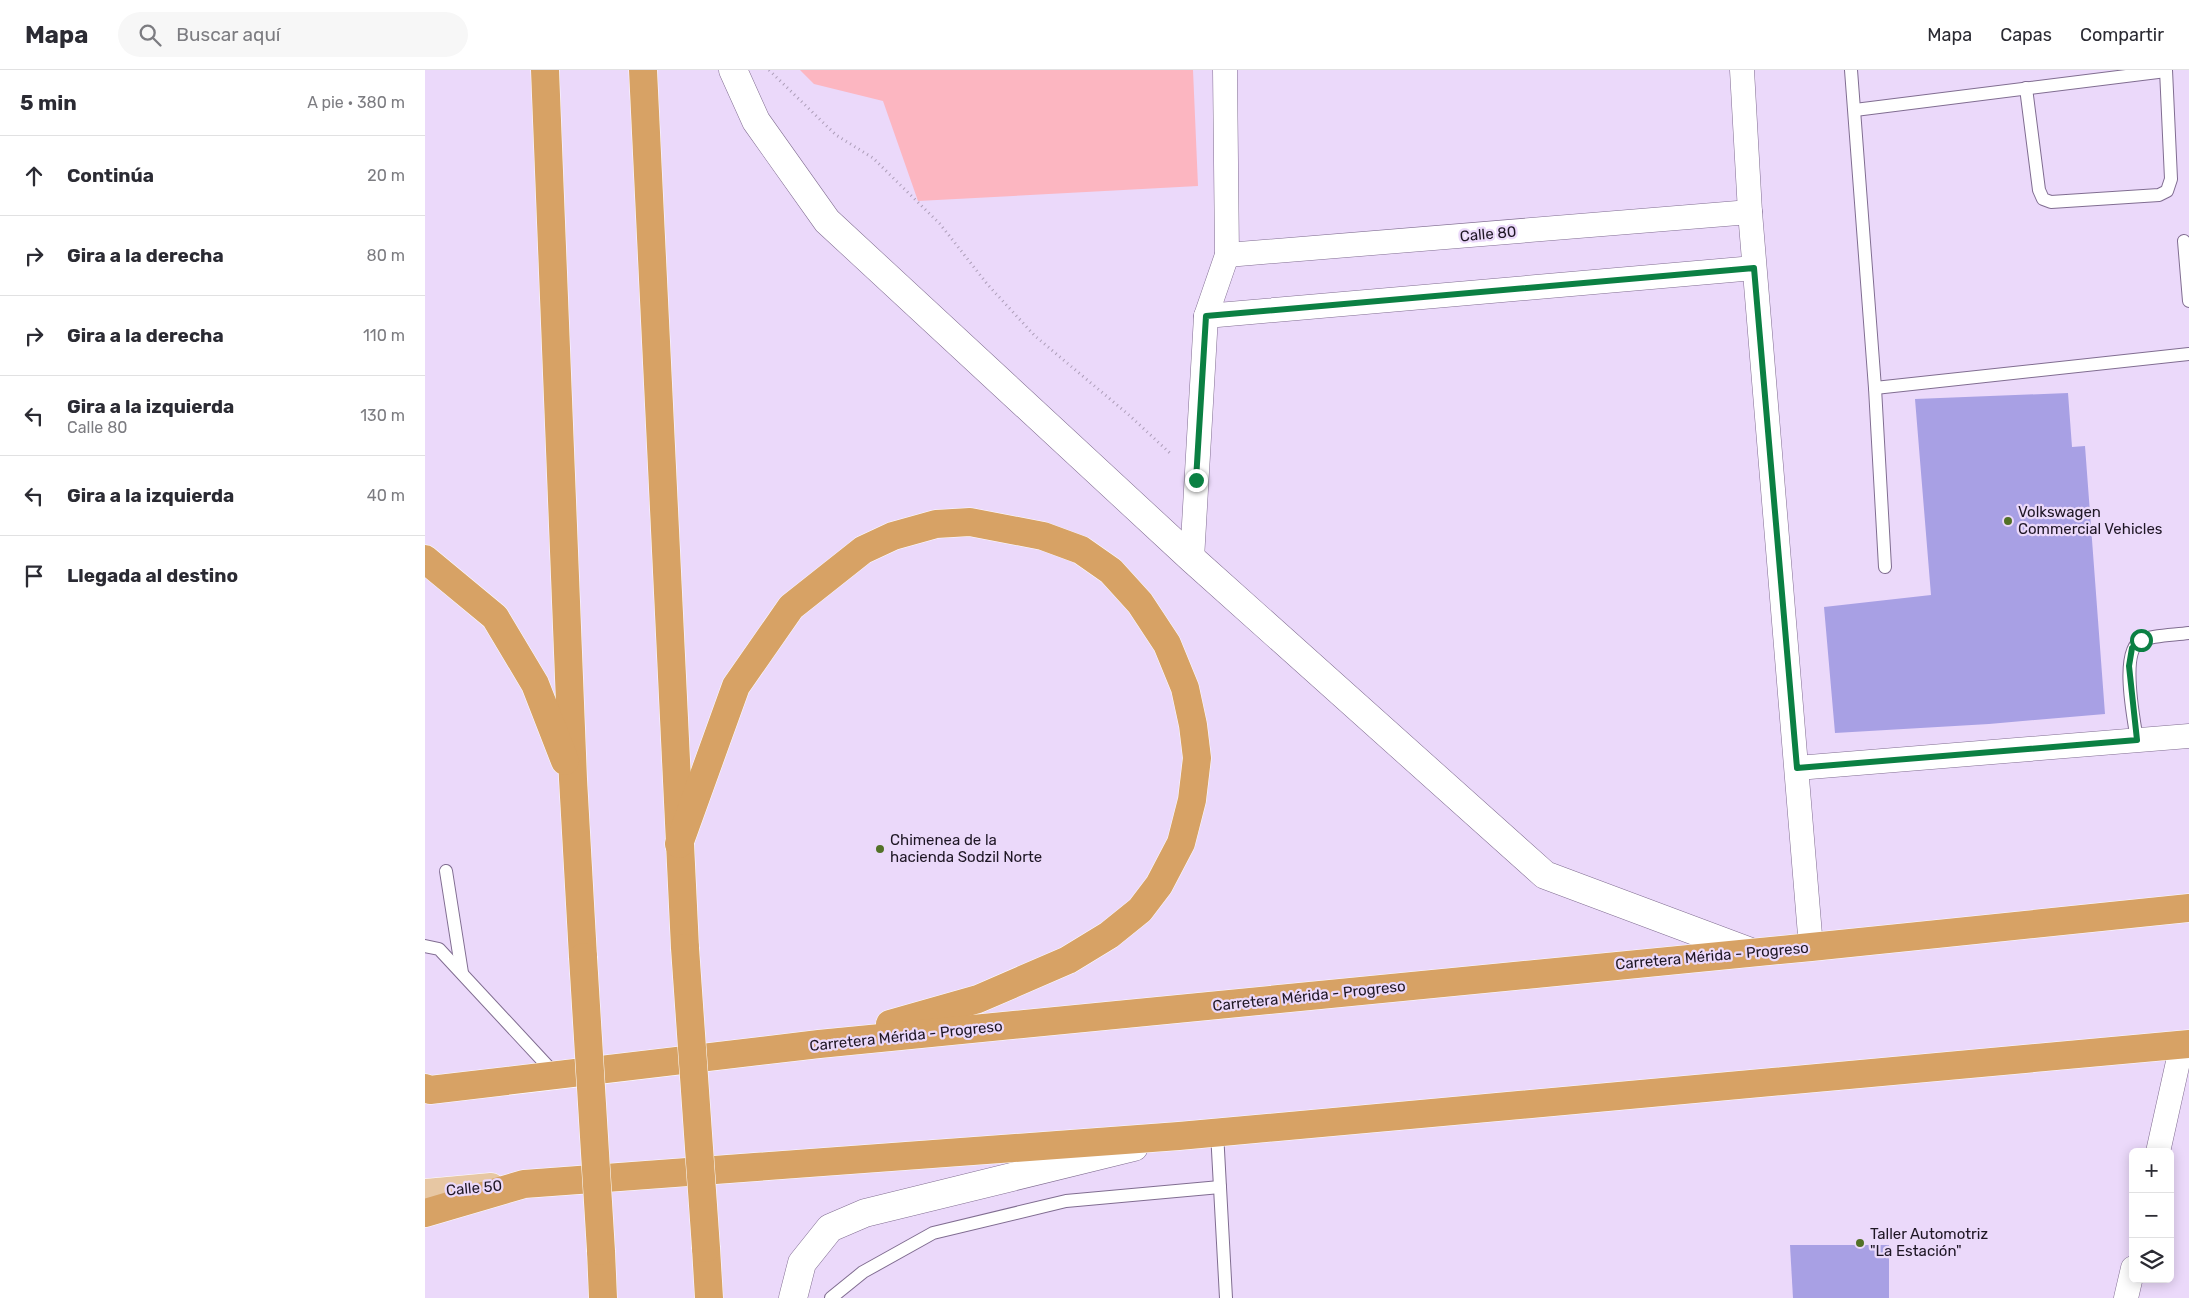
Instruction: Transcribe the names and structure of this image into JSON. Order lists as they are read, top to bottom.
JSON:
{
  "streets": {
    "highway": ["Carretera Mérida - Progreso"],
    "main road": ["Calle 50"],
    "street": ["Calle 80"]
  },
  "places": ["Volkswagen Commercial Vehicles", "Chimenea de la hacienda Sodzil Norte", "Taller Automotriz \"La Estación\""],
  "page": {
    "header": "Mapa",
    "search": "Buscar aquí",
    "nav": ["Mapa", "Capas", "Compartir"],
    "heading": ["5 min", "A pie · 380 m"],
    "list": [
      ["Continúa", "20 m"],
      ["Gira a la derecha", "80 m"],
      ["Gira a la derecha", "110 m"],
      ["Gira a la izquierda", "Calle 80", "130 m"],
      ["Gira a la izquierda", "40 m"],
      "Llegada al destino"
    ],
    "map_buttons": ["+", "−"]
  }
}
